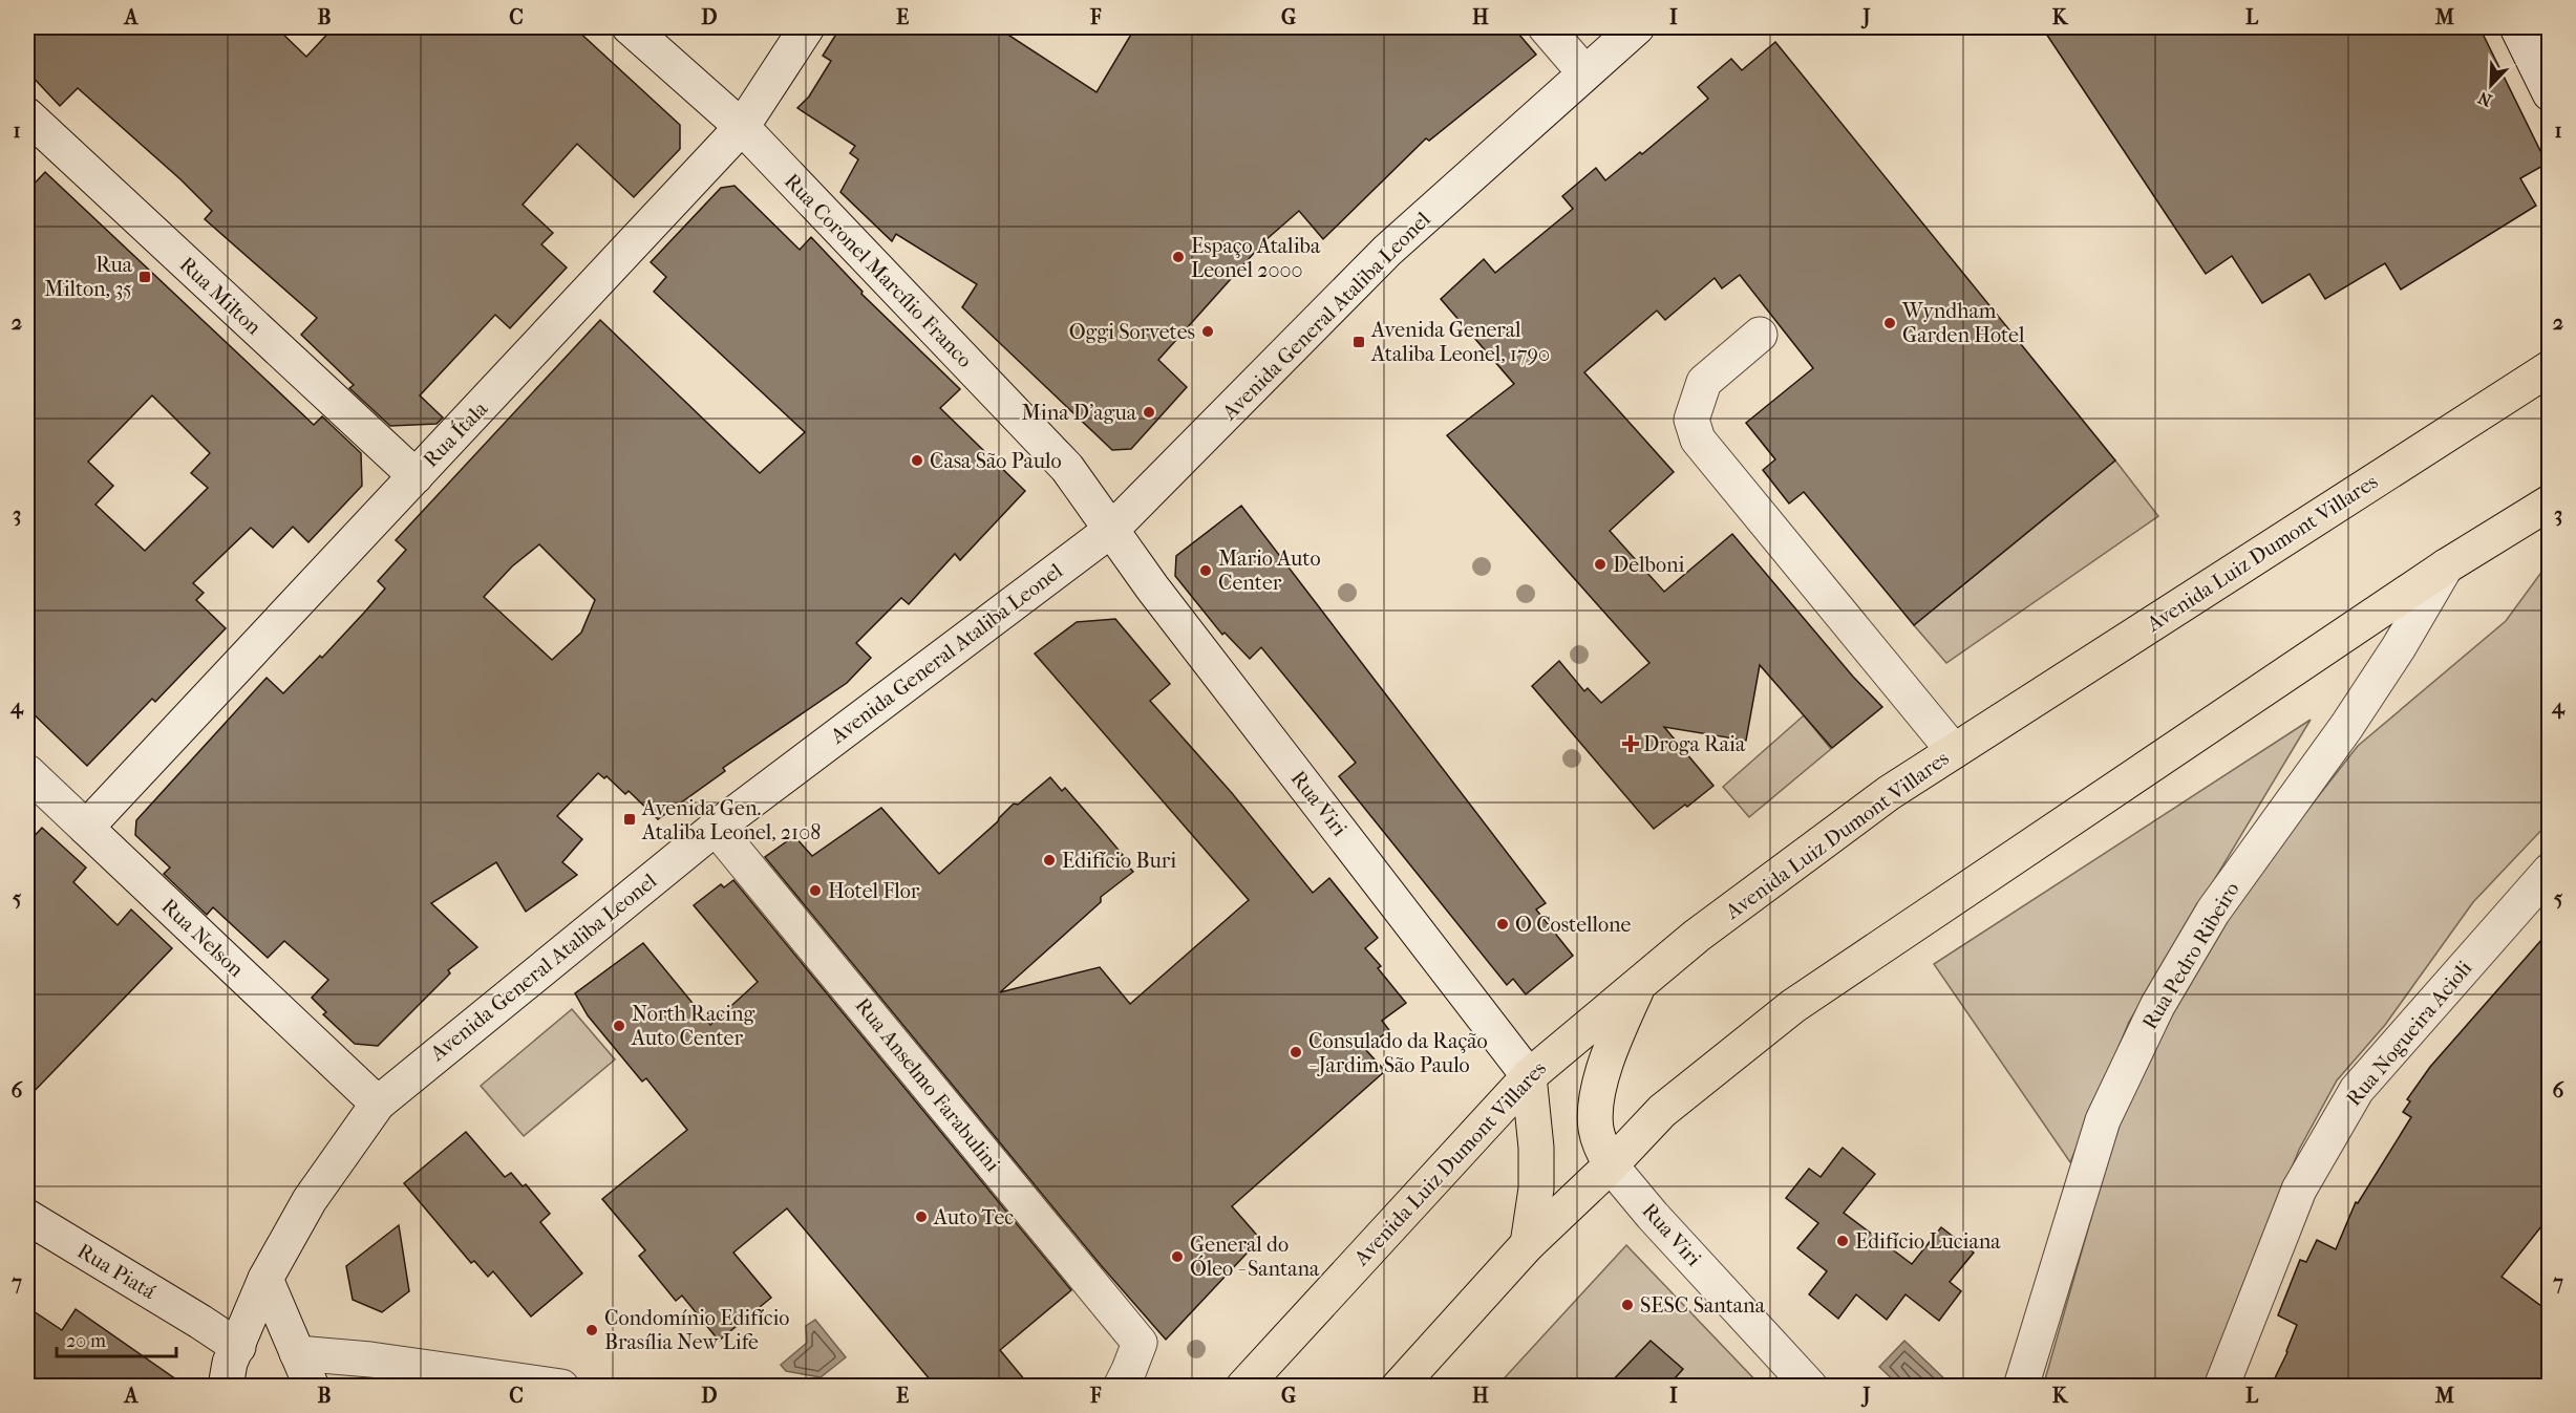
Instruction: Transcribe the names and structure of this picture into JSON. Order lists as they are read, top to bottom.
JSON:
{
  "streets": {
    "main road": [
      "Rua Coronel Marcílio Franco",
      "Rua Milton",
      "Avenida General Ataliba Leonel",
      "Rua Ítala",
      "Avenida Luiz Dumont Villares",
      "Rua Viri",
      "Rua Nelson",
      "Rua Pedro Ribeiro",
      "Rua Nogueira Acioli",
      "Rua Anselmo Farabulini",
      "Rua Piatá"
    ]
  },
  "crossings": [
    ["Rua Coronel Marcílio Franco", "Avenida General Ataliba Leonel"],
    ["Rua Coronel Marcílio Franco", "Rua Ítala"],
    ["Rua Coronel Marcílio Franco", "Rua Viri"],
    ["Rua Milton", "Rua Ítala"],
    ["Avenida General Ataliba Leonel", "Rua Viri"],
    ["Avenida General Ataliba Leonel", "Rua Nelson"],
    ["Avenida General Ataliba Leonel", "Rua Anselmo Farabulini"],
    ["Avenida General Ataliba Leonel", "Rua Piatá"],
    ["Rua Ítala", "Rua Nelson"],
    ["Avenida Luiz Dumont Villares", "Rua Viri"]
  ],
  "places": {
    "other": [
      "Espaço Ataliba Leonel 2000",
      "Wyndham Garden Hotel",
      "Oggi Sorvetes",
      "Mina D'agua",
      "Casa São Paulo",
      "Delboni",
      "Mario Auto Center",
      "Edifício Buri",
      "Hotel Flor",
      "O Costellone",
      "North Racing Auto Center",
      "Consulado da Ração - Jardim São Paulo",
      "Auto Tec",
      "Edifício Luciana",
      "General do Óleo - Santana",
      "SESC Santana",
      "Condomínio Edifício Brasília New Life"
    ],
    "transit": ["Rua Milton, 35", "Avenida General Ataliba Leonel, 1790", "Avenida Gen. Ataliba Leonel, 2108"],
    "health": ["Droga Raia"]
  },
  "scale_bar": "20 m",
  "north": "bottom left",
  "grid": {
    "columns": [
      "A",
      "B",
      "C",
      "D",
      "E",
      "F",
      "G",
      "H",
      "I",
      "J",
      "K",
      "L",
      "M"
    ],
    "rows": [
      "1",
      "2",
      "3",
      "4",
      "5",
      "6",
      "7"
    ]
  }
}
